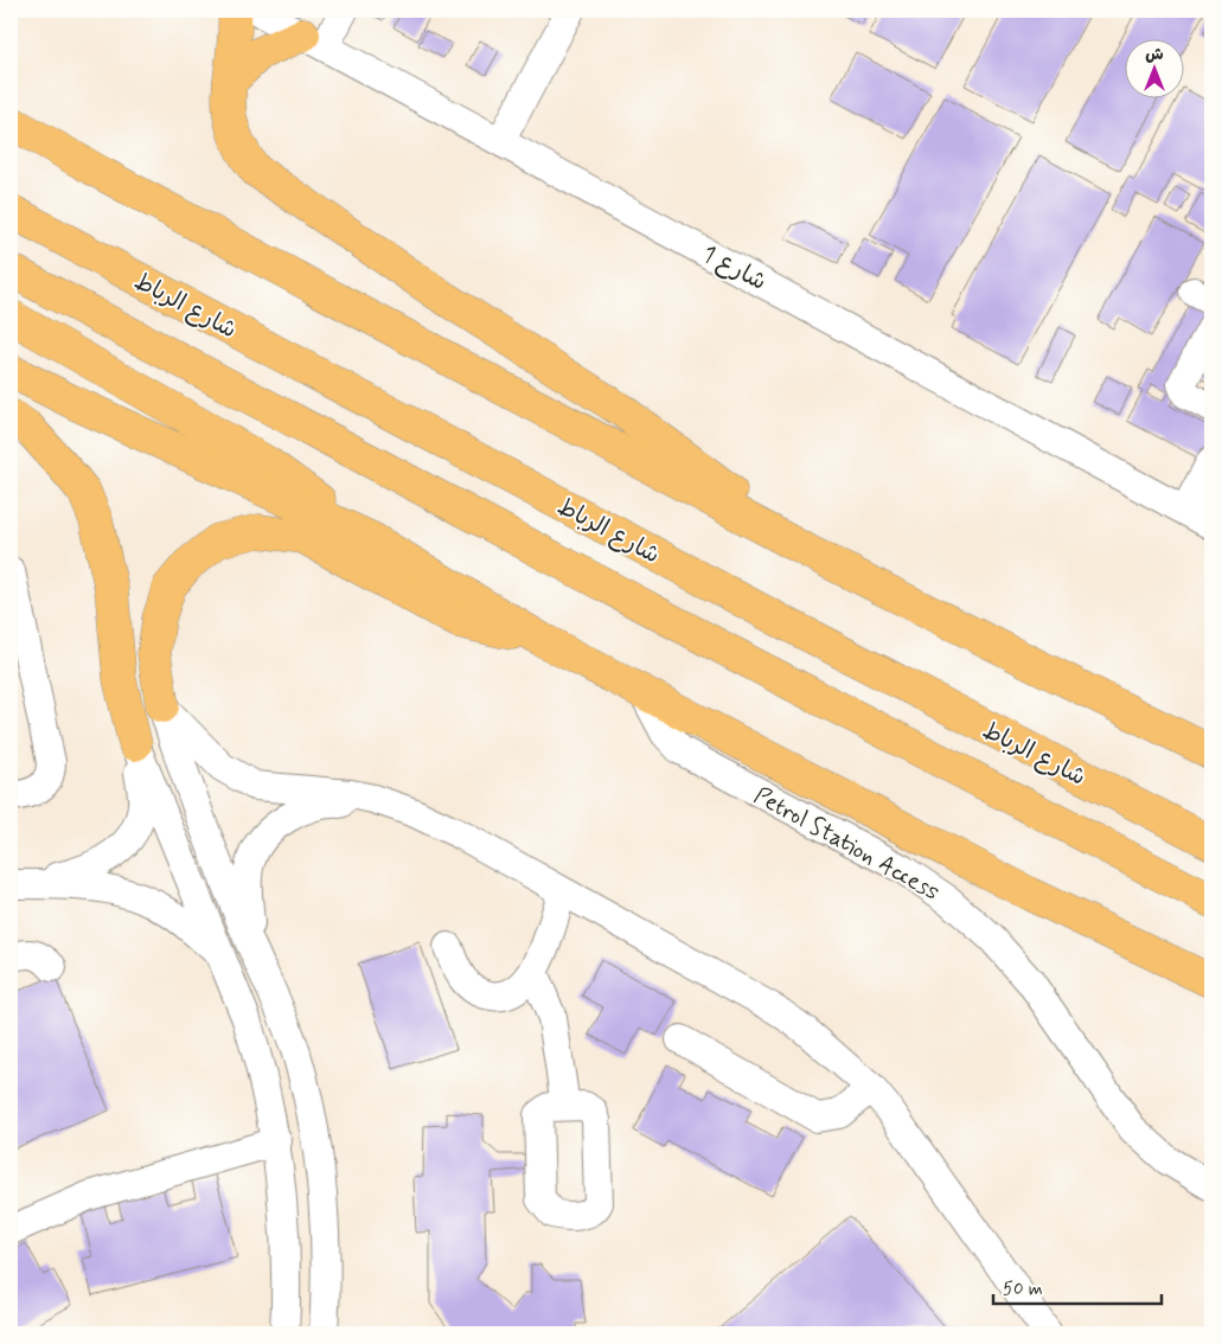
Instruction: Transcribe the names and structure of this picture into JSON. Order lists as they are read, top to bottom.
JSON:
{
  "streets": {
    "highway": ["شارع الرباط"],
    "street": ["شارع 1", "Petrol Station Access"]
  },
  "scale_bar": "50 m",
  "north": "top"
}
